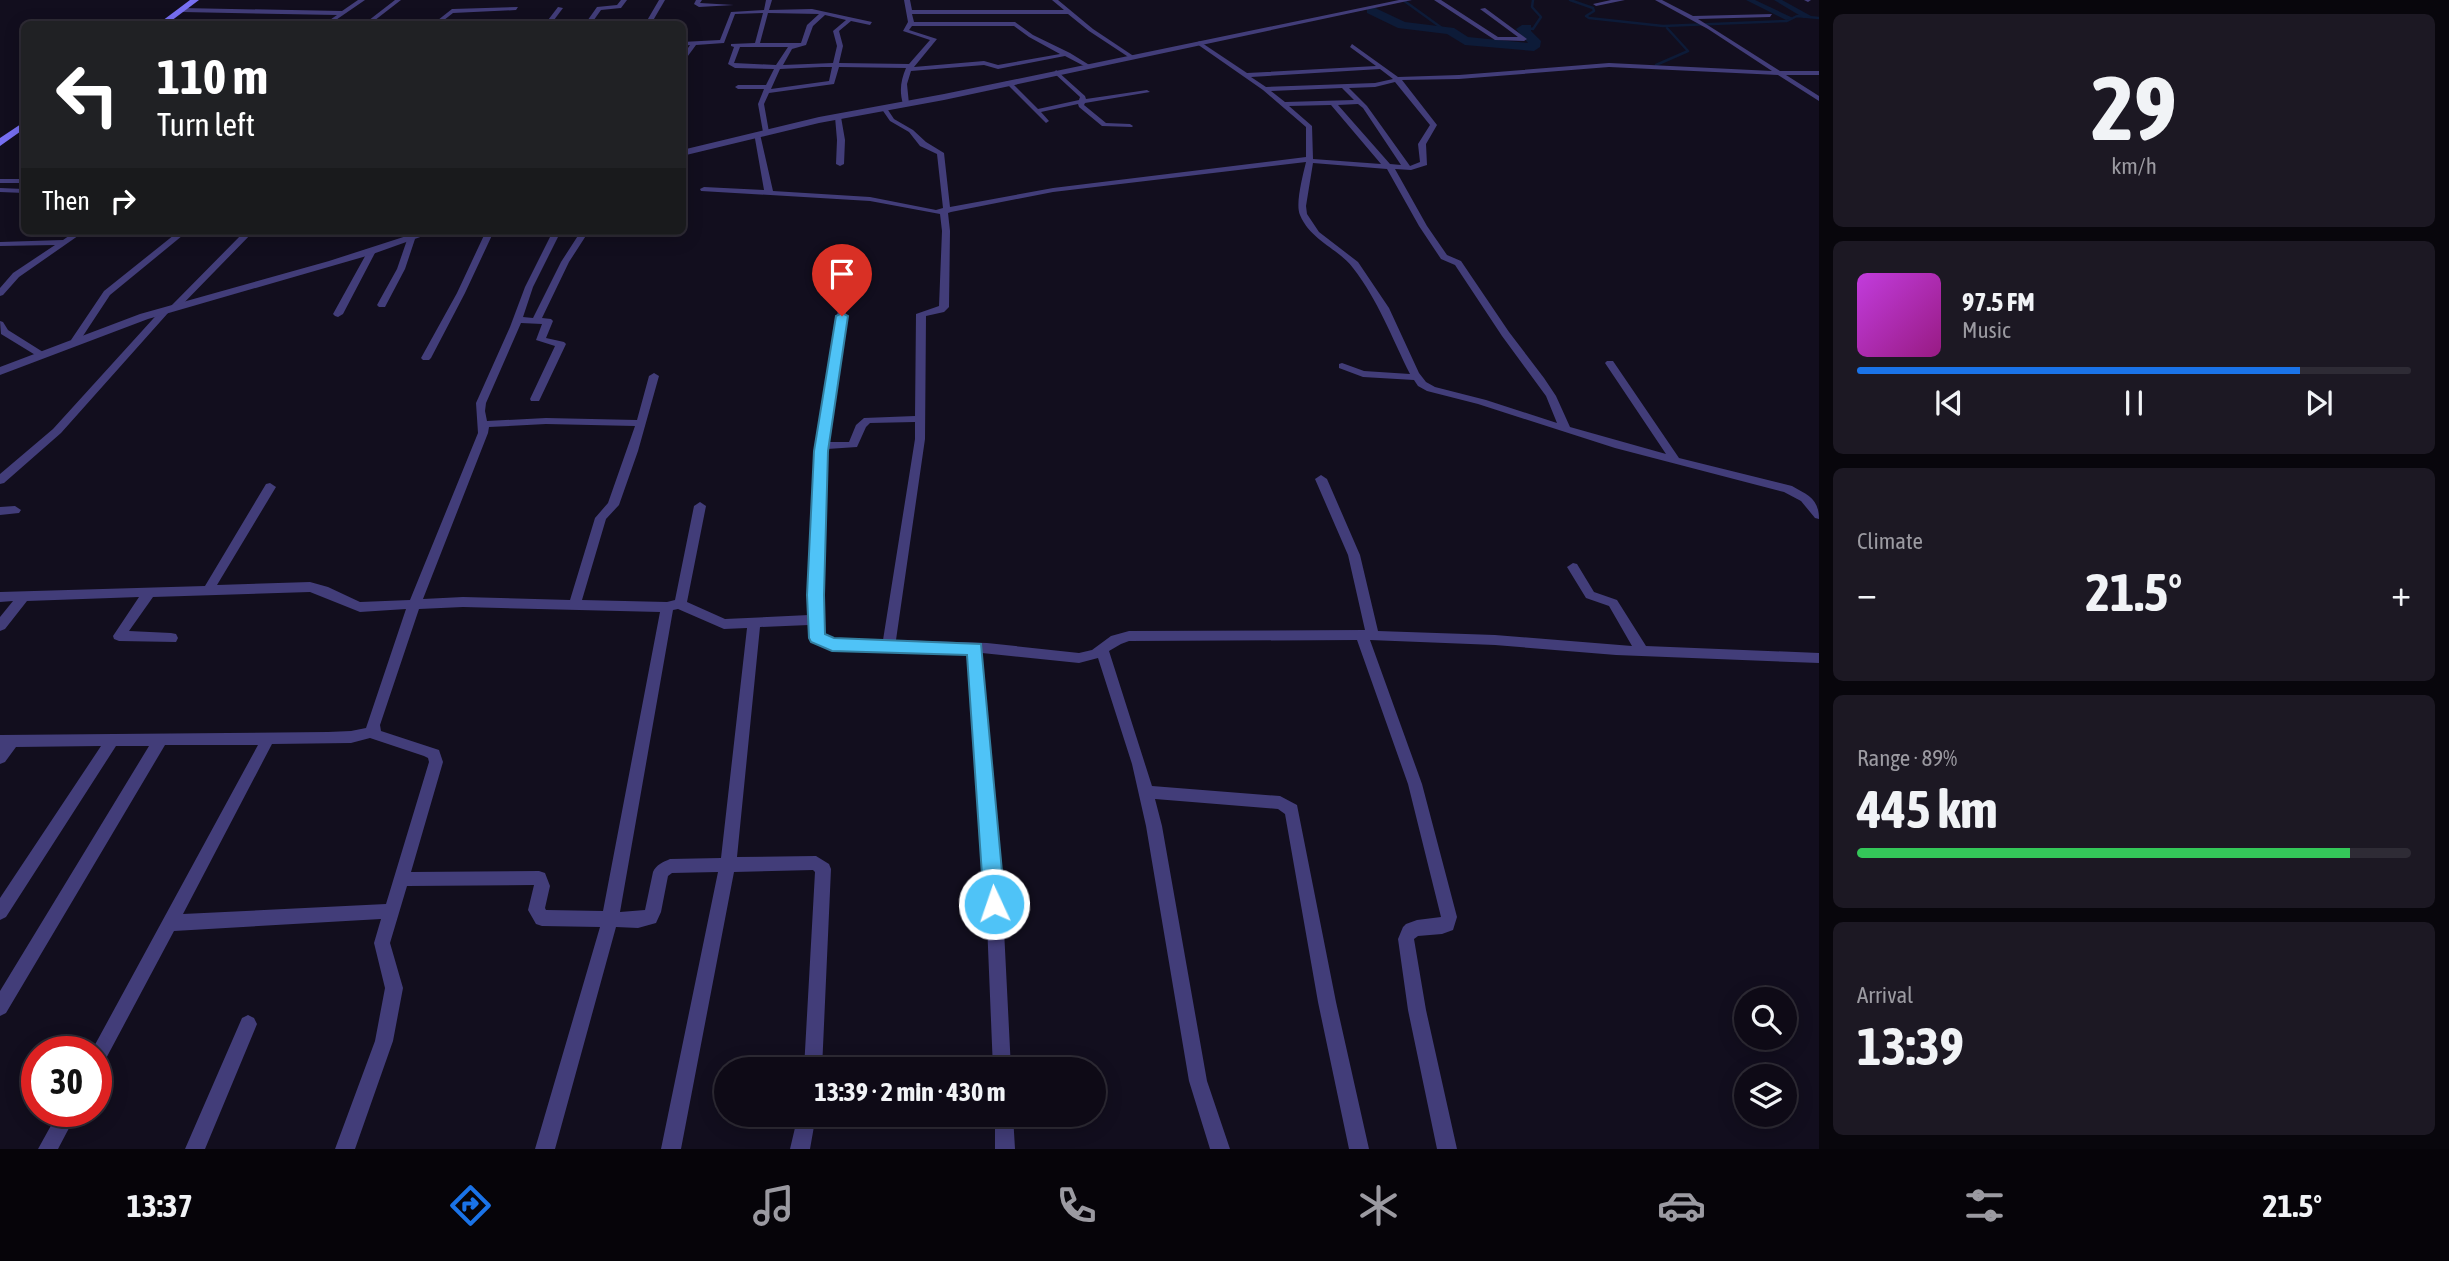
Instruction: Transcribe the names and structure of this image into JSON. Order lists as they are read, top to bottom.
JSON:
{
  "page": {
    "tile": [
      ["29", "km/h"],
      "Climate",
      ["Range · 89%", "445 km"],
      ["Arrival", "13:39"]
    ],
    "turn": ["110 m", "Turn left"],
    "then": "Then",
    "song": ["97.5 FM", "Music"],
    "heat": ["−", "21.5°", "+"],
    "limit": "30",
    "trip": "13:39 · 2 min · 430 m",
    "tabs": ["13:37", "21.5°"]
  }
}
